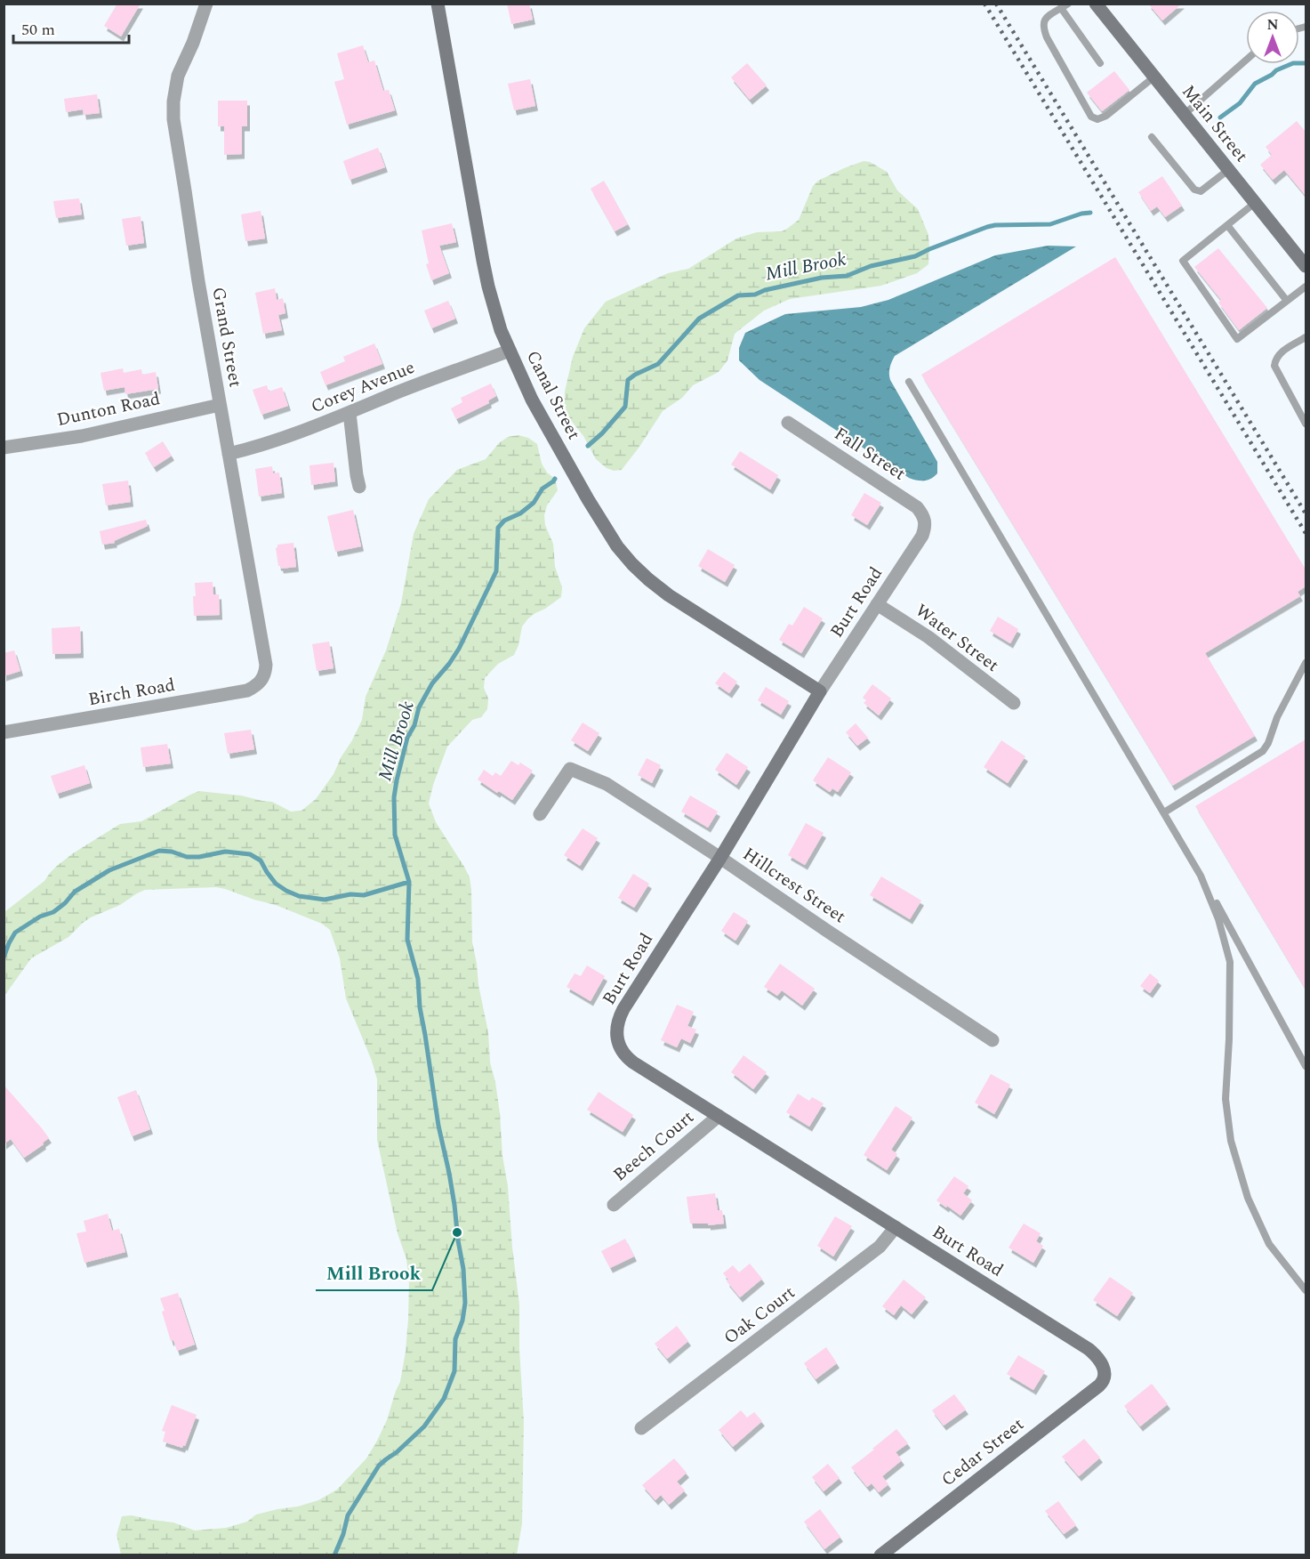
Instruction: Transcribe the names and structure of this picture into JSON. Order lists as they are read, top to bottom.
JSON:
{
  "streets": {
    "street": [
      "Main Street",
      "Grand Street",
      "Corey Avenue",
      "Canal Street",
      "Dunton Road",
      "Fall Street",
      "Burt Road",
      "Water Street",
      "Birch Road",
      "Hillcrest Street",
      "Beech Court",
      "Oak Court",
      "Cedar Street"
    ]
  },
  "crossings": [
    ["Grand Street", "Corey Avenue"],
    ["Grand Street", "Dunton Road"],
    ["Grand Street", "Birch Road"],
    ["Corey Avenue", "Canal Street"],
    ["Canal Street", "Burt Road"],
    ["Fall Street", "Burt Road"],
    ["Burt Road", "Water Street"],
    ["Burt Road", "Hillcrest Street"],
    ["Burt Road", "Beech Court"],
    ["Burt Road", "Oak Court"],
    ["Burt Road", "Cedar Street"]
  ],
  "water": ["Mill Brook"],
  "places": ["Mill Brook"],
  "scale_bar": "50 m",
  "north": "top"
}
